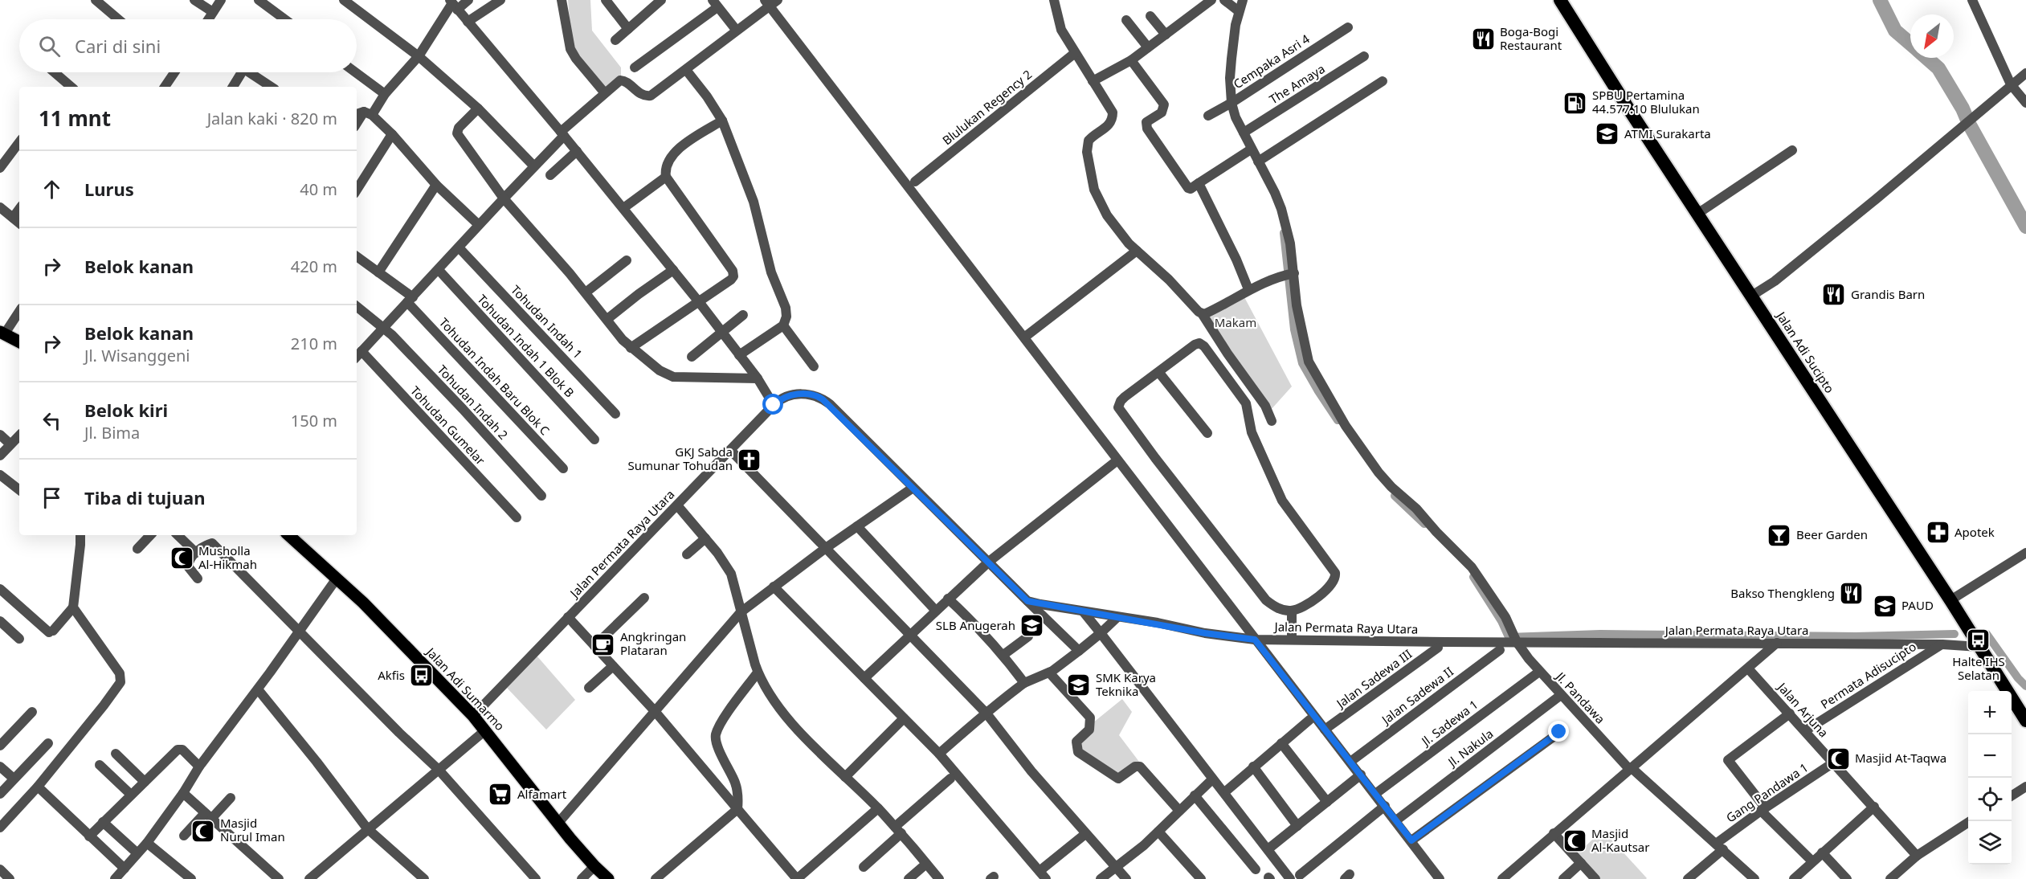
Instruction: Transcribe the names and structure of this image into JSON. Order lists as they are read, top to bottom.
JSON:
{
  "streets": {
    "highway": ["Jalan Adi Sucipto"],
    "main road": ["Jalan Adi Sumarmo"],
    "street": [
      "Cempaka Asri 4",
      "The Amaya",
      "Blulukan Regency 2",
      "Tohudan Indah 1",
      "Tohudan Indah 1 Blok B",
      "Tohudan Indah Baru Blok C",
      "Tohudan Indah 2",
      "Tohudan Gumelar",
      "Jalan Permata Raya Utara",
      "Permata Adisucipto",
      "Jalan Sadewa III",
      "Jalan Sadewa II",
      "Jl. Pandawa",
      "Jalan Arjuna",
      "Jl. Sadewa 1",
      "Jl. Nakula",
      "Gang Pandawa 1"
    ]
  },
  "crossings": [
    ["Cempaka Asri 4", "Jl. Pandawa"],
    ["The Amaya", "Jl. Pandawa"],
    ["Jalan Adi Sucipto", "Jalan Permata Raya Utara"],
    ["Jalan Permata Raya Utara", "Permata Adisucipto"],
    ["Jalan Permata Raya Utara", "Jalan Adi Sumarmo"],
    ["Jalan Permata Raya Utara", "Jl. Pandawa"],
    ["Jl. Pandawa", "Jl. Sadewa 1"],
    ["Jl. Pandawa", "Jl. Nakula"],
    ["Jl. Pandawa", "Gang Pandawa 1"],
    ["Jalan Arjuna", "Gang Pandawa 1"]
  ],
  "parks": ["Makam"],
  "places": {
    "restaurant": ["Boga-Bogi Restaurant", "Grandis Barn", "Bakso Thengkleng"],
    "fuel station": ["SPBU Pertamina 44.577.10 Blulukan"],
    "school or university": [
      "ATMI Surakarta",
      "PAUD",
      "SLB Anugerah",
      "SMK Karya Teknika"
    ],
    "church": ["GKJ Sabda Sumunar Tohudan"],
    "pharmacy": ["Apotek"],
    "bar": ["Beer Garden"],
    "mosque": [
      "Musholla Al-Hikmah",
      "Masjid At-Taqwa",
      "Masjid Nurul Iman",
      "Masjid Al-Kautsar"
    ],
    "bus stop": ["Halte IHS Selatan", "Akfis"],
    "cafe": ["Angkringan Plataran"],
    "supermarket": ["Alfamart"]
  },
  "north": "bottom left",
  "page": {
    "search": "Cari di sini",
    "heading": ["11 mnt", "Jalan kaki · 820 m"],
    "list": [
      ["Lurus", "40 m"],
      ["Belok kanan", "420 m"],
      ["Belok kanan", "Jl. Wisanggeni", "210 m"],
      ["Belok kiri", "Jl. Bima", "150 m"],
      "Tiba di tujuan"
    ],
    "map_buttons": ["+", "−"]
  }
}
